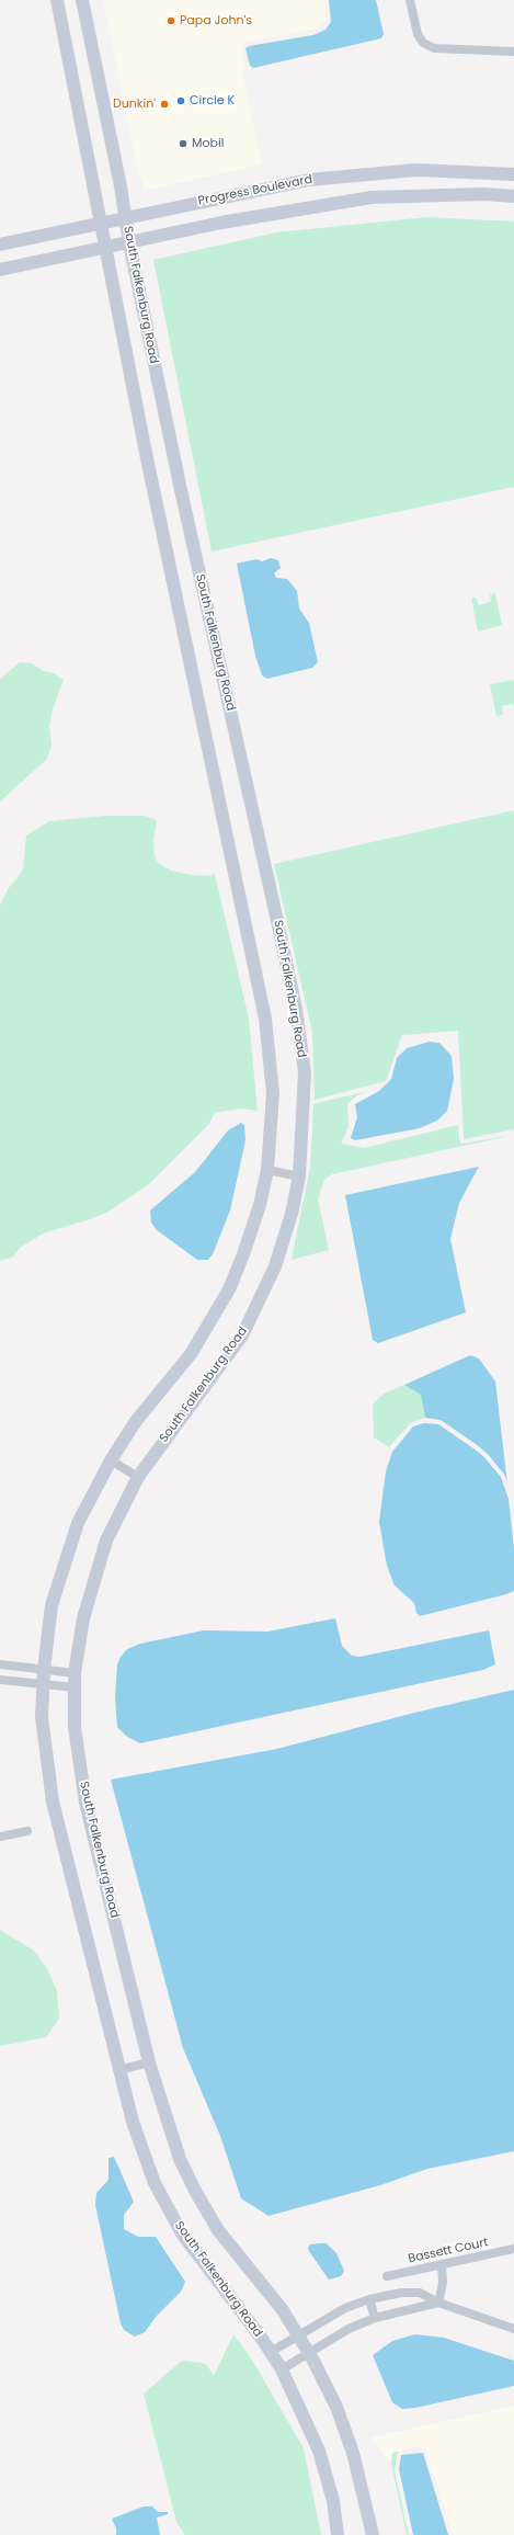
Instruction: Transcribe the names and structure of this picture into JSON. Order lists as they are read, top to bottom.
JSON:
{
  "streets": {
    "street": ["Progress Boulevard", "South Falkenburg Road", "Bassett Court"]
  },
  "crossings": [
    ["Progress Boulevard", "South Falkenburg Road"]
  ],
  "places": [
    "Papa John's",
    "Circle K",
    "Dunkin'",
    "Mobil"
  ]
}
